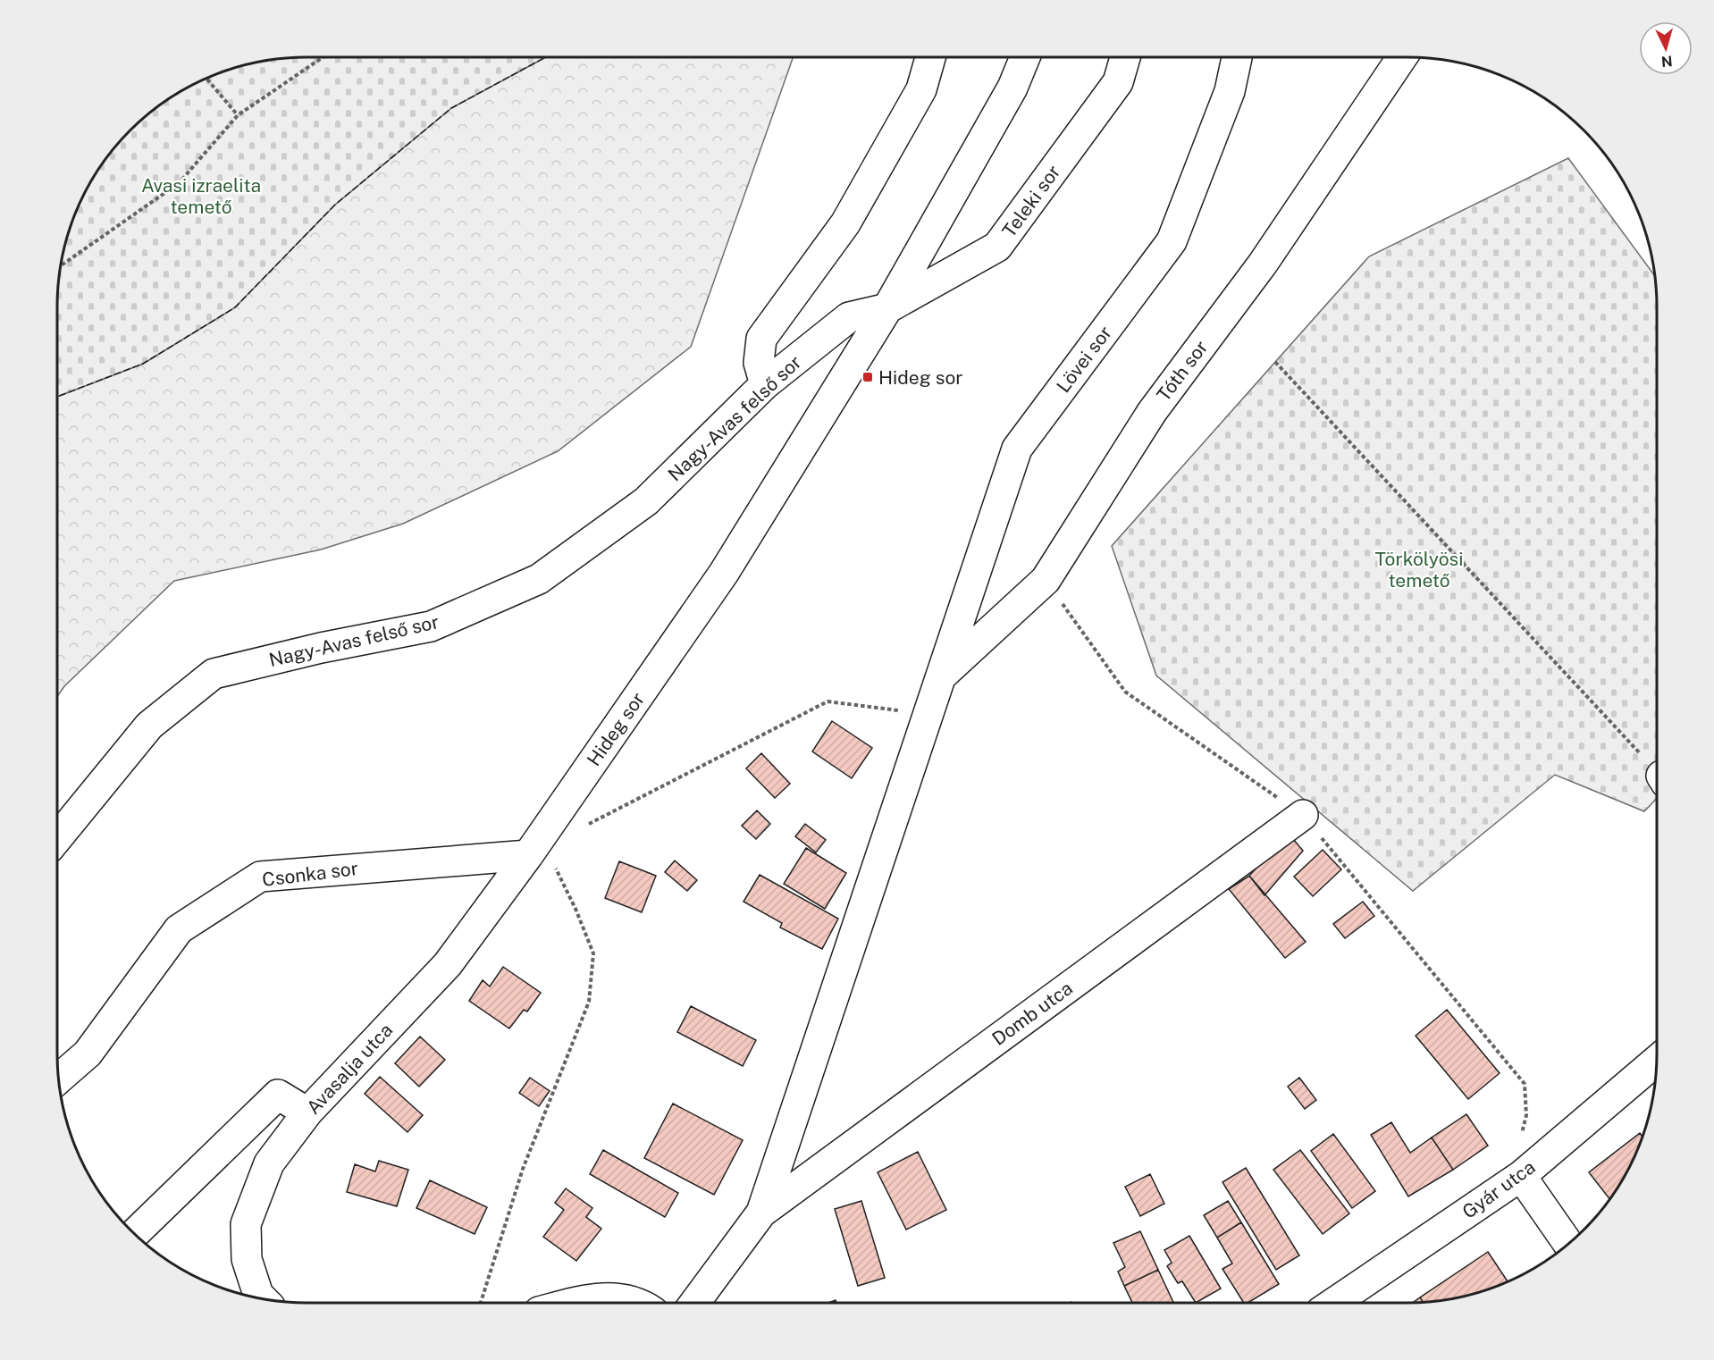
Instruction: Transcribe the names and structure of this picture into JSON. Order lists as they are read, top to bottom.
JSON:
{
  "streets": {
    "street": [
      "Teleki sor",
      "Lövei sor",
      "Tóth sor",
      "Nagy-Avas felső sor",
      "Hideg sor",
      "Csonka sor",
      "Domb utca",
      "Avasalja utca",
      "Gyár utca"
    ]
  },
  "crossings": [
    ["Teleki sor", "Nagy-Avas felső sor"],
    ["Teleki sor", "Hideg sor"],
    ["Lövei sor", "Tóth sor"],
    ["Lövei sor", "Domb utca"],
    ["Tóth sor", "Domb utca"],
    ["Nagy-Avas felső sor", "Hideg sor"],
    ["Hideg sor", "Csonka sor"],
    ["Hideg sor", "Avasalja utca"],
    ["Csonka sor", "Avasalja utca"]
  ],
  "parks": ["Avasi izraelita temető", "Törkölyösi temető"],
  "places": {
    "transit": ["Hideg sor"]
  },
  "north": "bottom"
}
